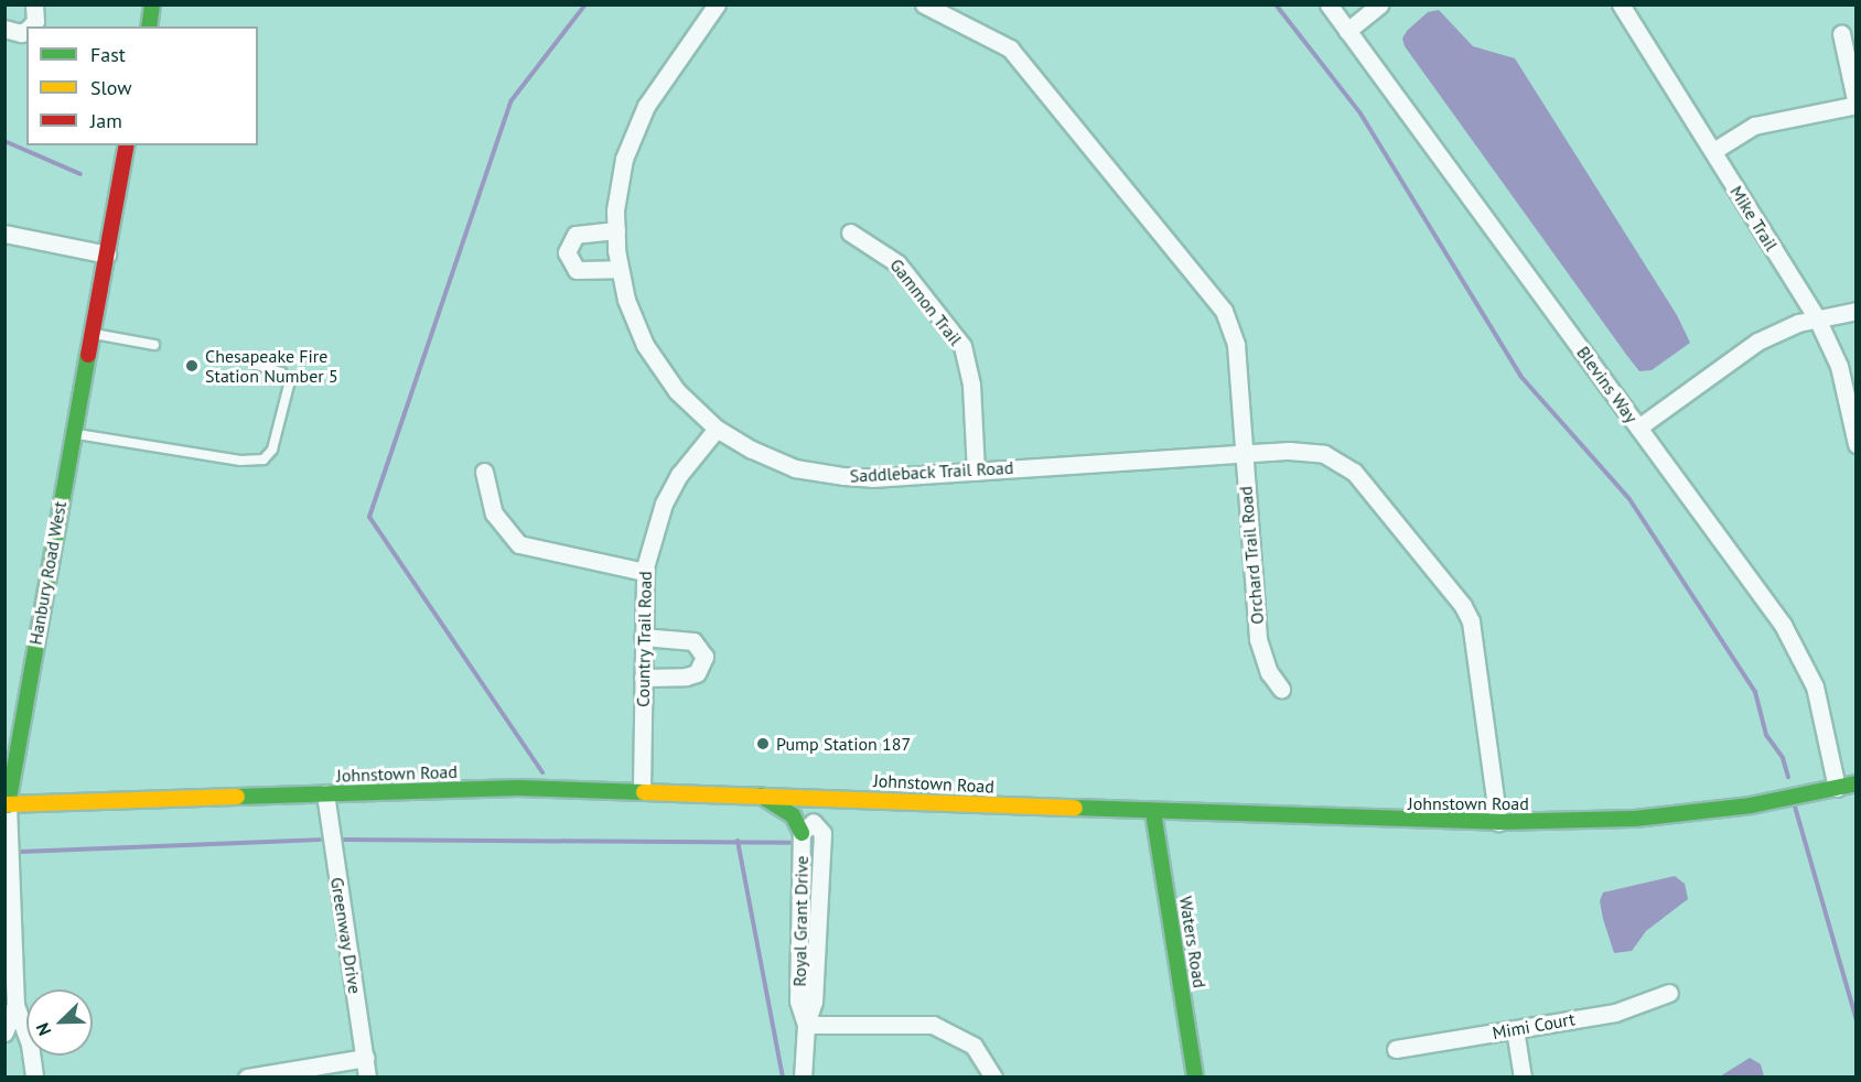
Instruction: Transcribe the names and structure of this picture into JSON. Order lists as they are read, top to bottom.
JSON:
{
  "streets": {
    "main road": ["Hanbury Road West", "Johnstown Road", "Waters Road"],
    "street": [
      "Mike Trail",
      "Gammon Trail",
      "Blevins Way",
      "Saddleback Trail Road",
      "Orchard Trail Road",
      "Country Trail Road",
      "Royal Grant Drive",
      "Greenway Drive",
      "Mimi Court"
    ]
  },
  "crossings": [
    ["Gammon Trail", "Saddleback Trail Road"],
    ["Blevins Way", "Johnstown Road"],
    ["Saddleback Trail Road", "Orchard Trail Road"],
    ["Saddleback Trail Road", "Country Trail Road"],
    ["Saddleback Trail Road", "Johnstown Road"],
    ["Hanbury Road West", "Johnstown Road"],
    ["Country Trail Road", "Johnstown Road"],
    ["Johnstown Road", "Royal Grant Drive"],
    ["Johnstown Road", "Greenway Drive"],
    ["Johnstown Road", "Waters Road"]
  ],
  "places": ["Chesapeake Fire Station Number 5", "Pump Station 187"],
  "legend": ["Fast", "Slow", "Jam"],
  "north": "bottom left"
}
